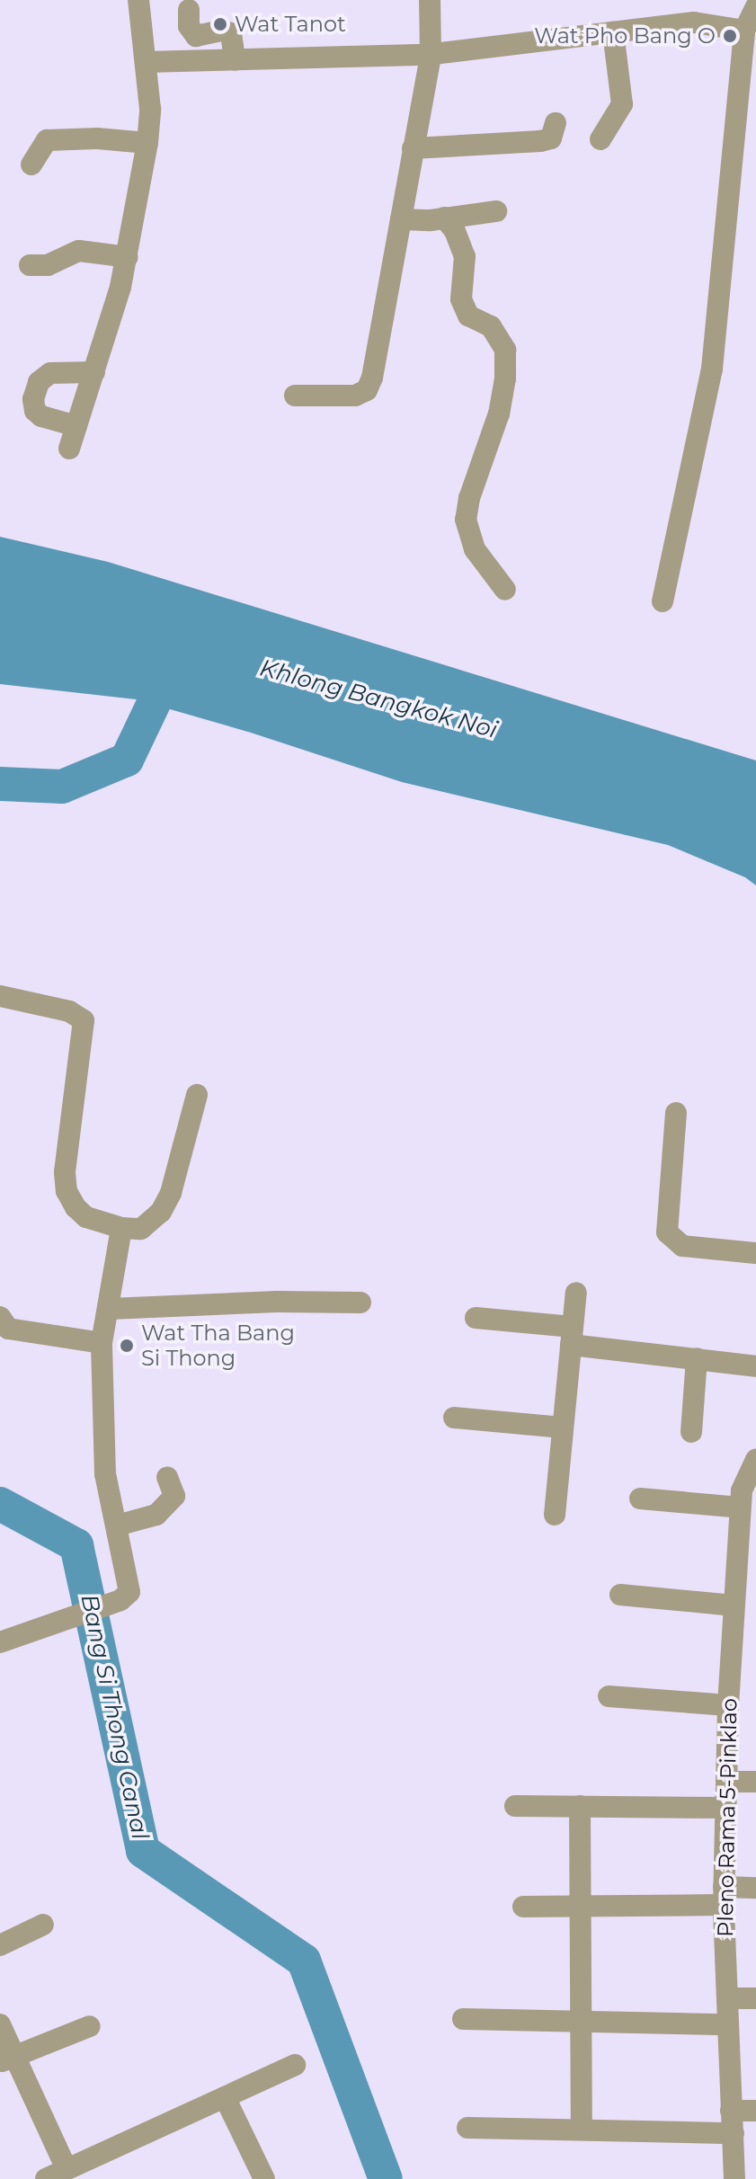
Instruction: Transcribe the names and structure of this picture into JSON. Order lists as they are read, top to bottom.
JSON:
{
  "streets": {
    "street": ["Pleno Rama 5-Pinklao"]
  },
  "water": ["Khlong Bangkok Noi", "Bang Si Thong Canal"],
  "places": ["Wat Tanot", "Wat Pho Bang O", "Wat Tha Bang Si Thong"]
}
